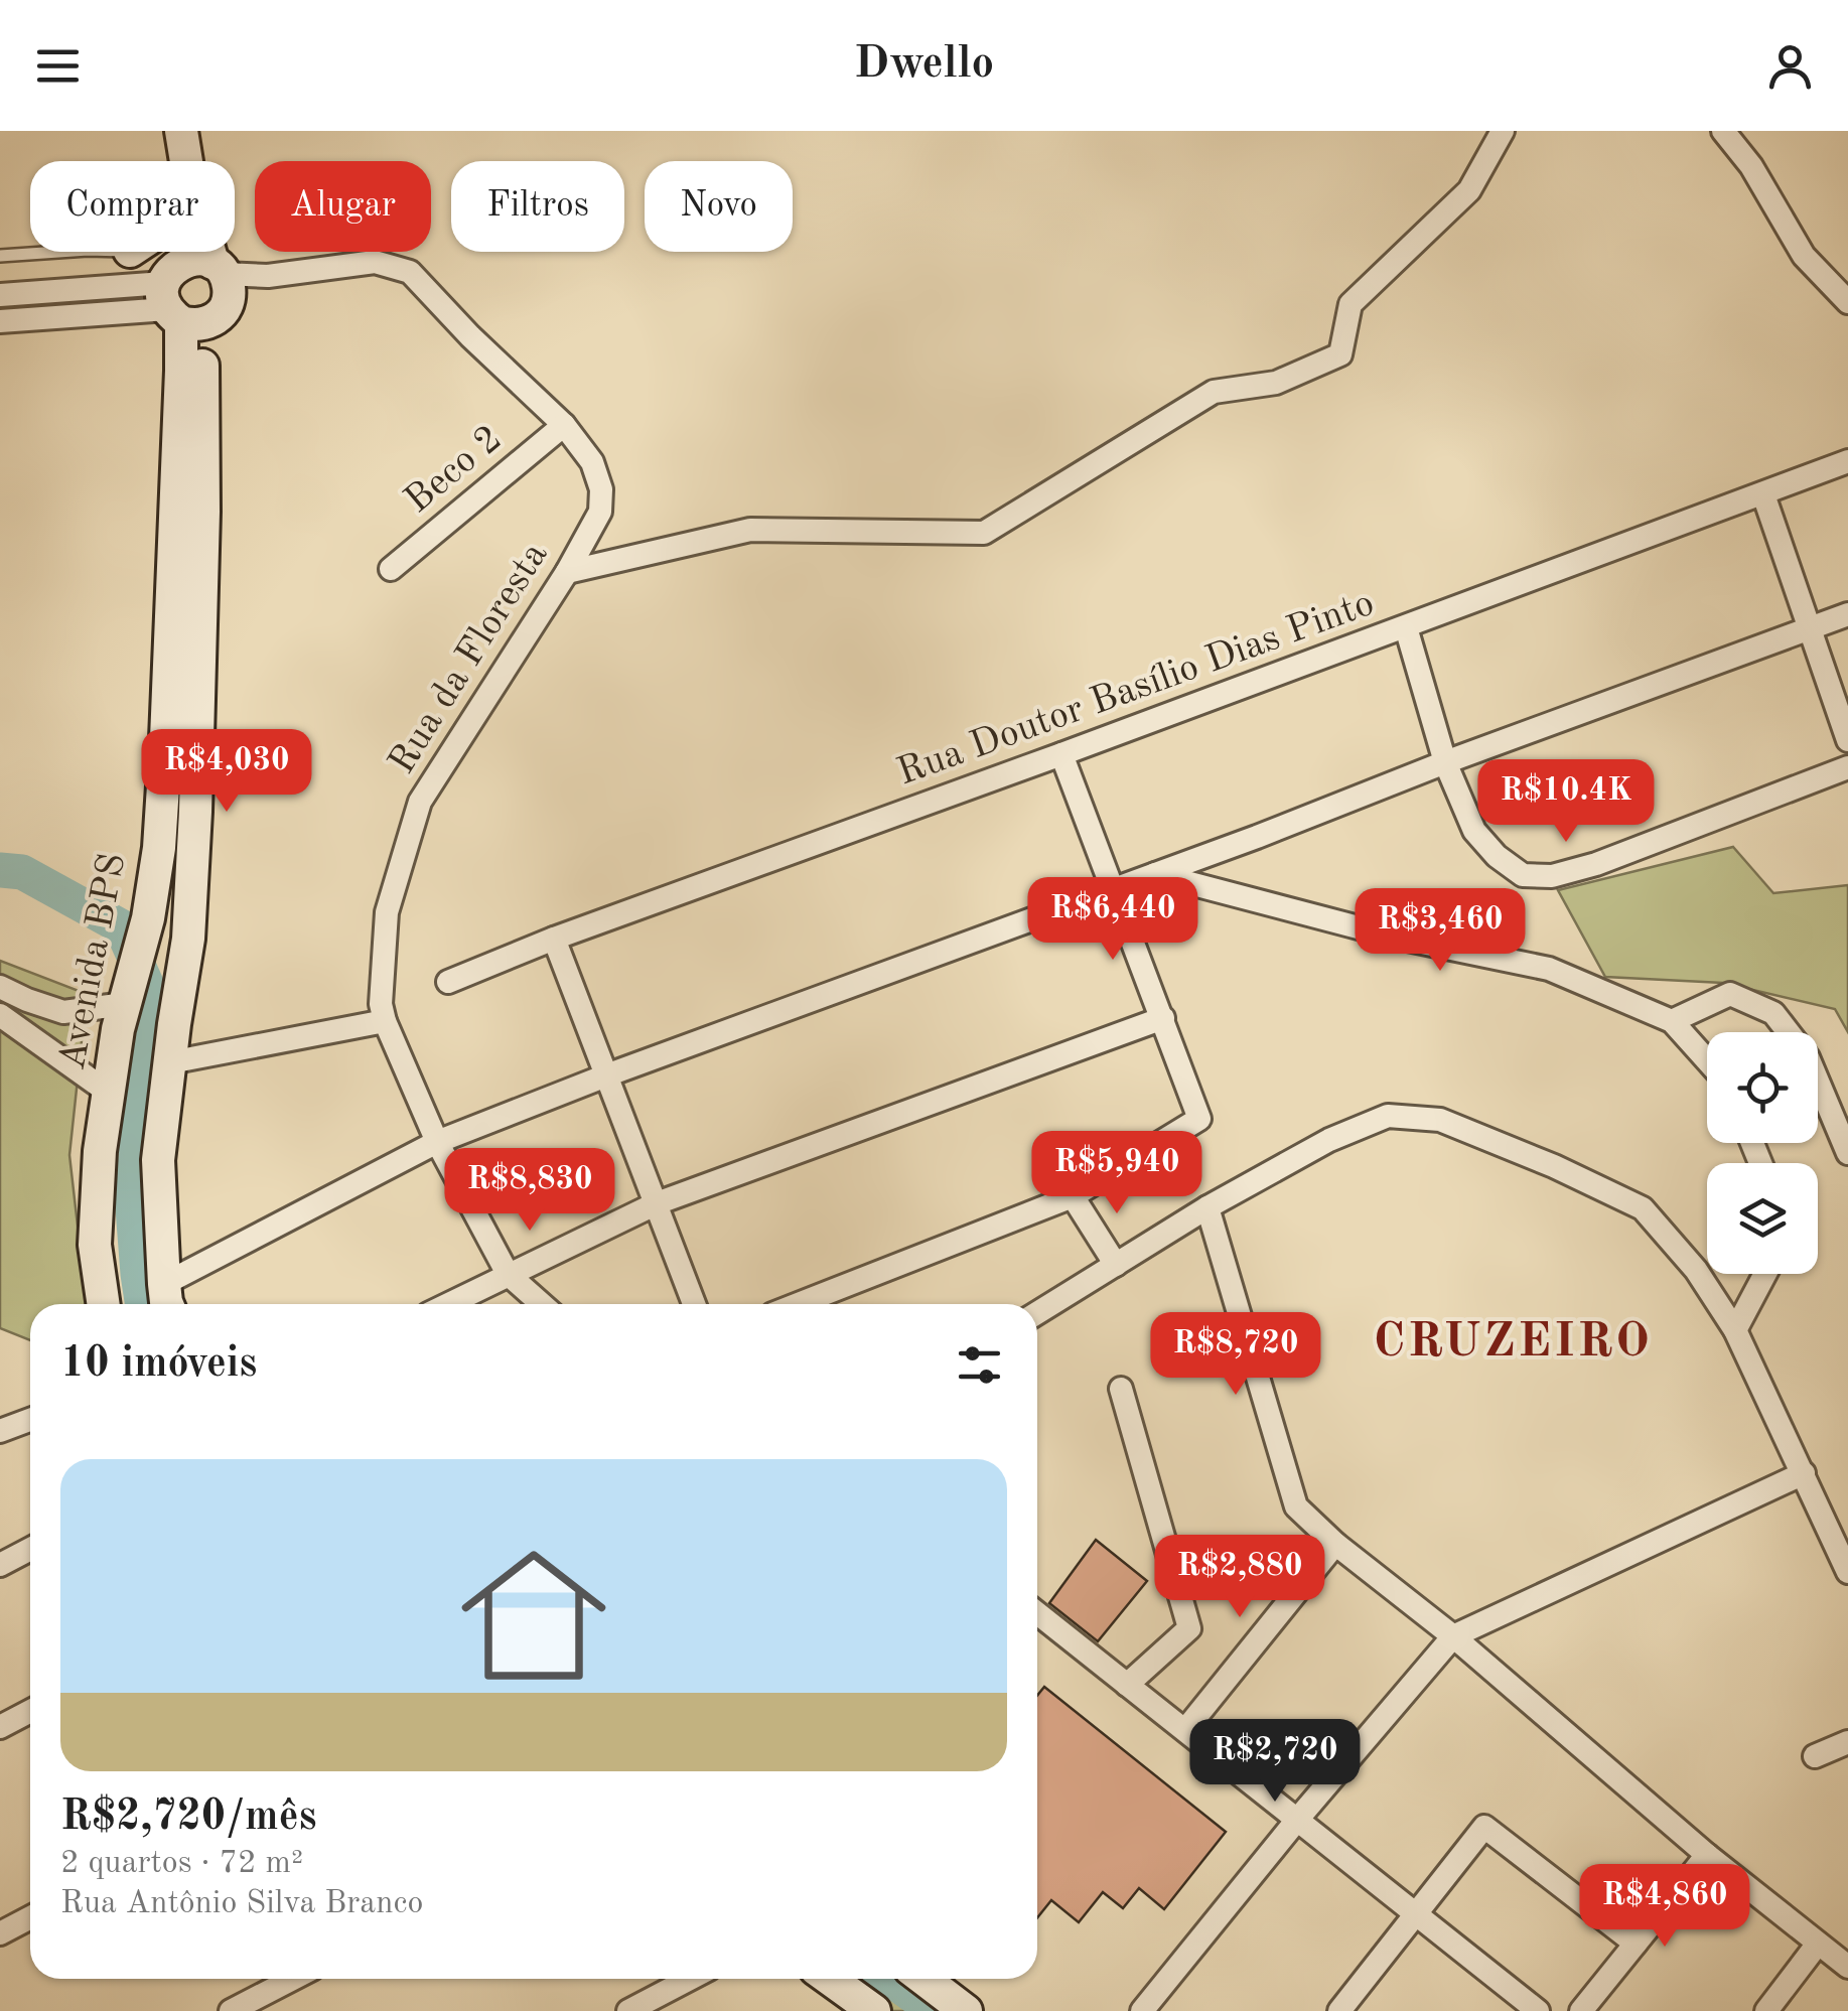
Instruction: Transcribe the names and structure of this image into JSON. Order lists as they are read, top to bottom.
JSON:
{
  "streets": {
    "main road": ["Avenida BPS"],
    "street": ["Beco 2", "Rua da Floresta", "Rua Doutor Basílio Dias Pinto"]
  },
  "crossings": [
    ["Beco 2", "Rua da Floresta"]
  ],
  "districts": ["CRUZEIRO"],
  "page": {
    "header": "Dwello",
    "chip": [
      "Comprar",
      "Alugar",
      "Filtros",
      "Novo"
    ],
    "price": [
      "R$4,030",
      "R$10.4K",
      "R$6,440",
      "R$3,460",
      "R$5,940",
      "R$8,830",
      "R$8,720",
      "R$2,880",
      "R$2,720",
      "R$4,860"
    ],
    "heading": "10 imóveis",
    "list": [
      {
        "name": "R$2,720/mês",
        "note": "2 quartos · 72 m² · Rua Antônio Silva Branco"
      }
    ]
  }
}
